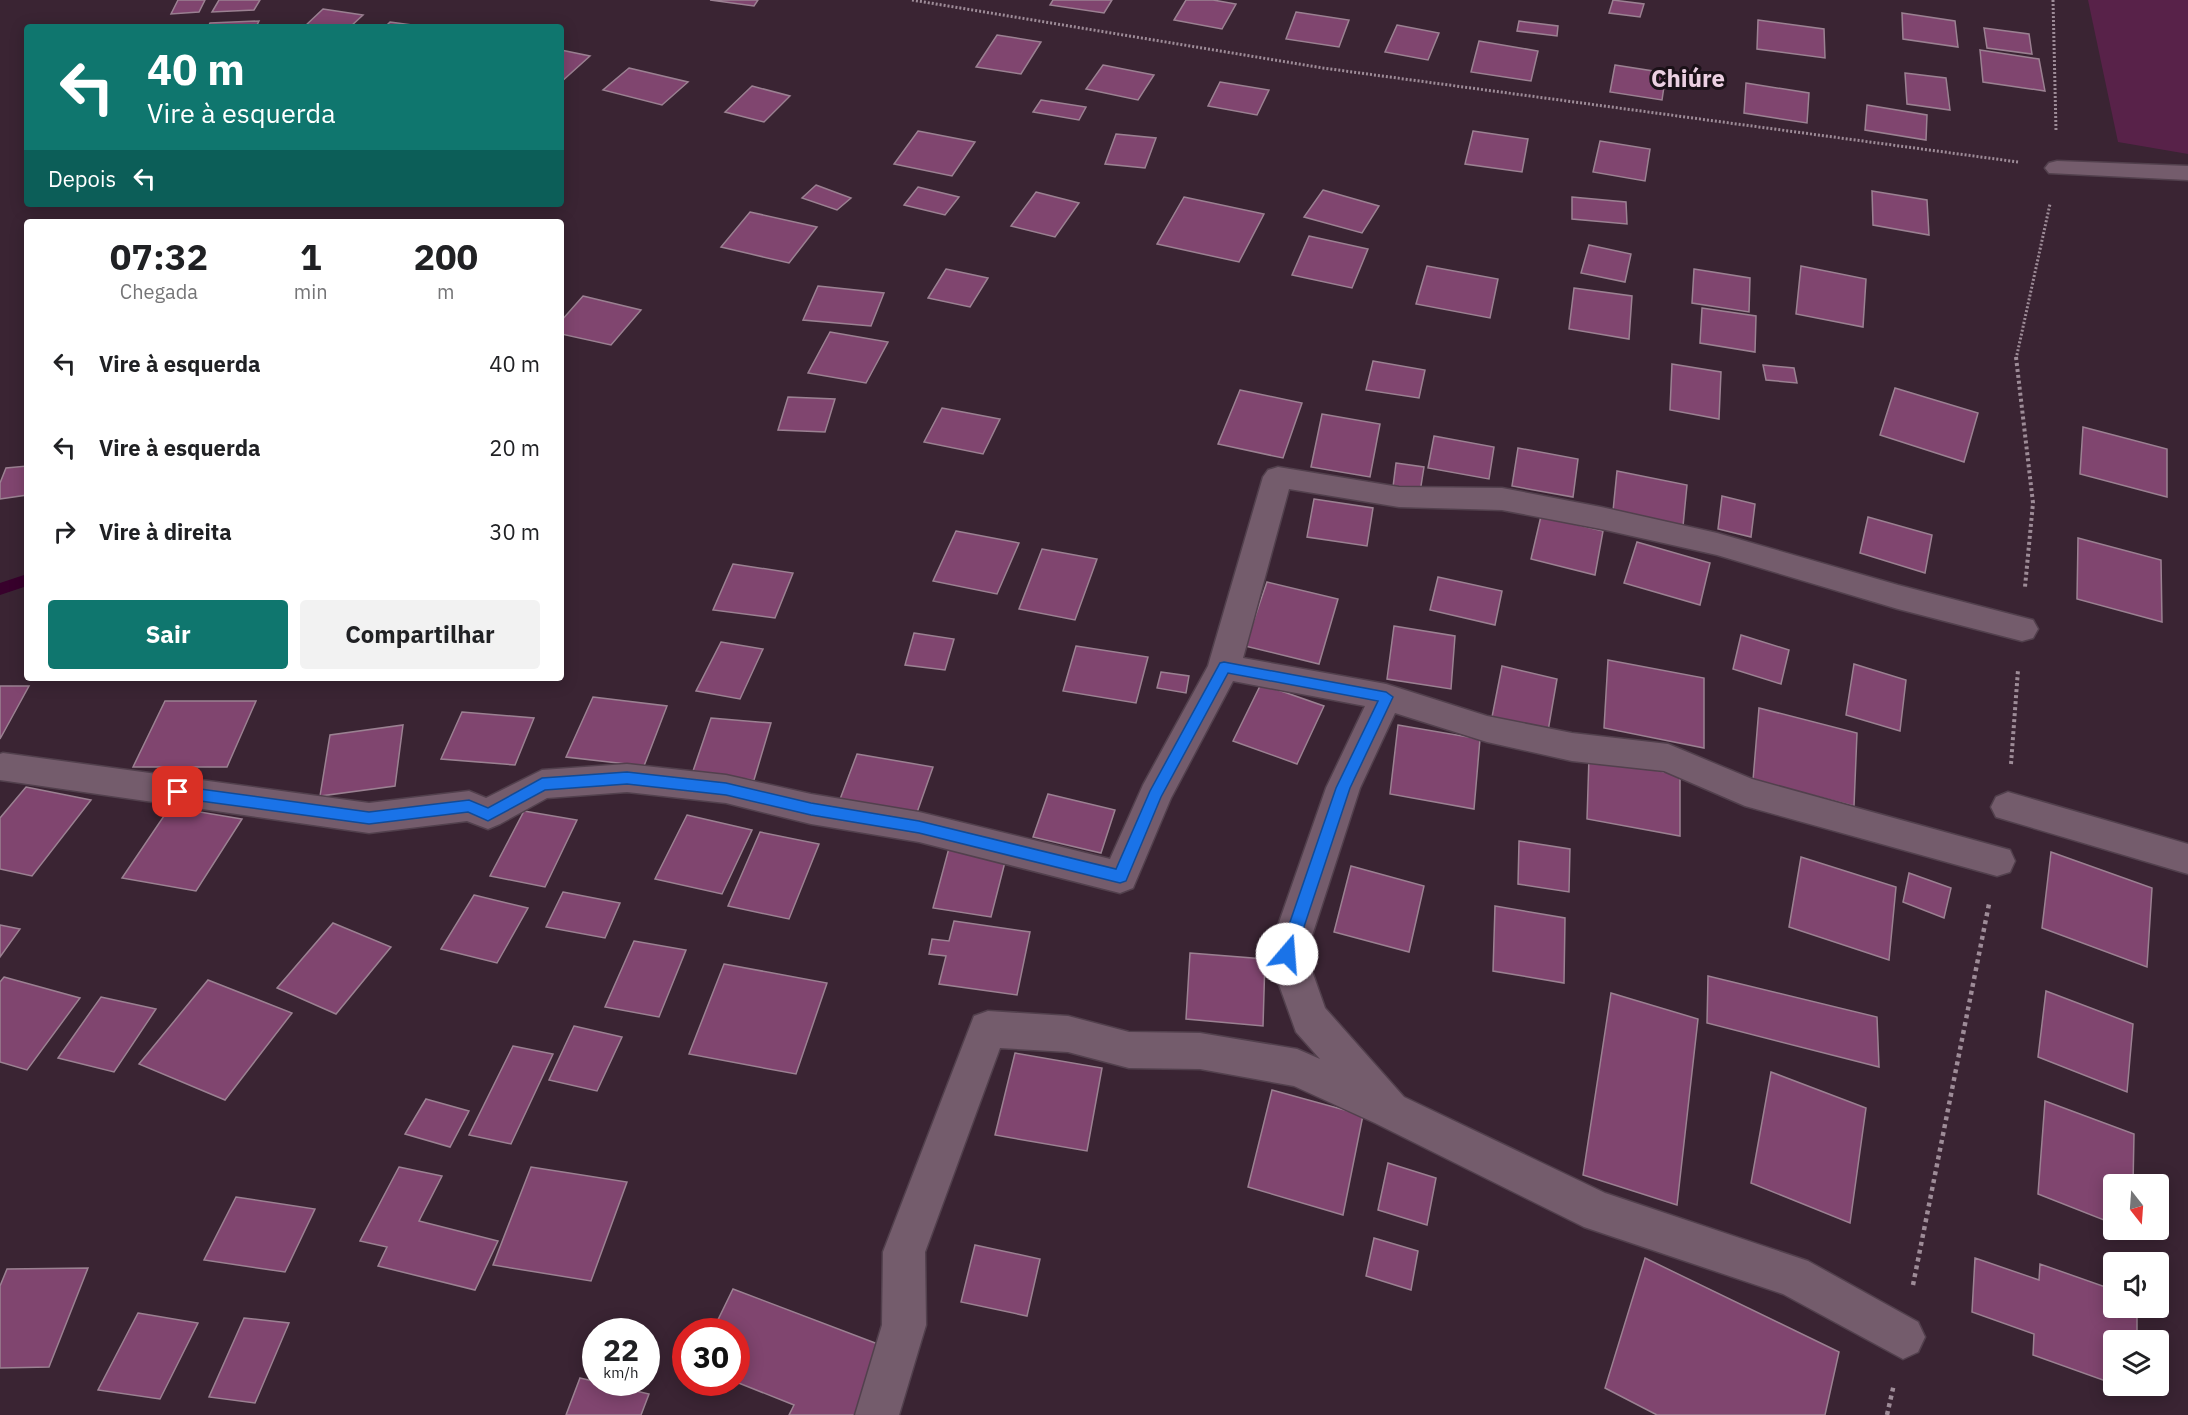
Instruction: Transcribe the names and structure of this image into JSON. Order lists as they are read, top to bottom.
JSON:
{
  "districts": ["Chiúre"],
  "north": "bottom",
  "page": {
    "turn": ["40 m", "Vire à esquerda"],
    "then": "Depois",
    "eta": [
      "07:32",
      "Chegada",
      "1",
      "min",
      "200",
      "m"
    ],
    "list": [
      {
        "name": "Vire à esquerda",
        "value": "40 m"
      },
      {
        "name": "Vire à esquerda",
        "value": "20 m"
      },
      {
        "name": "Vire à direita",
        "value": "30 m"
      }
    ],
    "buttons": ["Sair", "Compartilhar"],
    "speed": "22 km/h",
    "limit": "30"
  }
}
